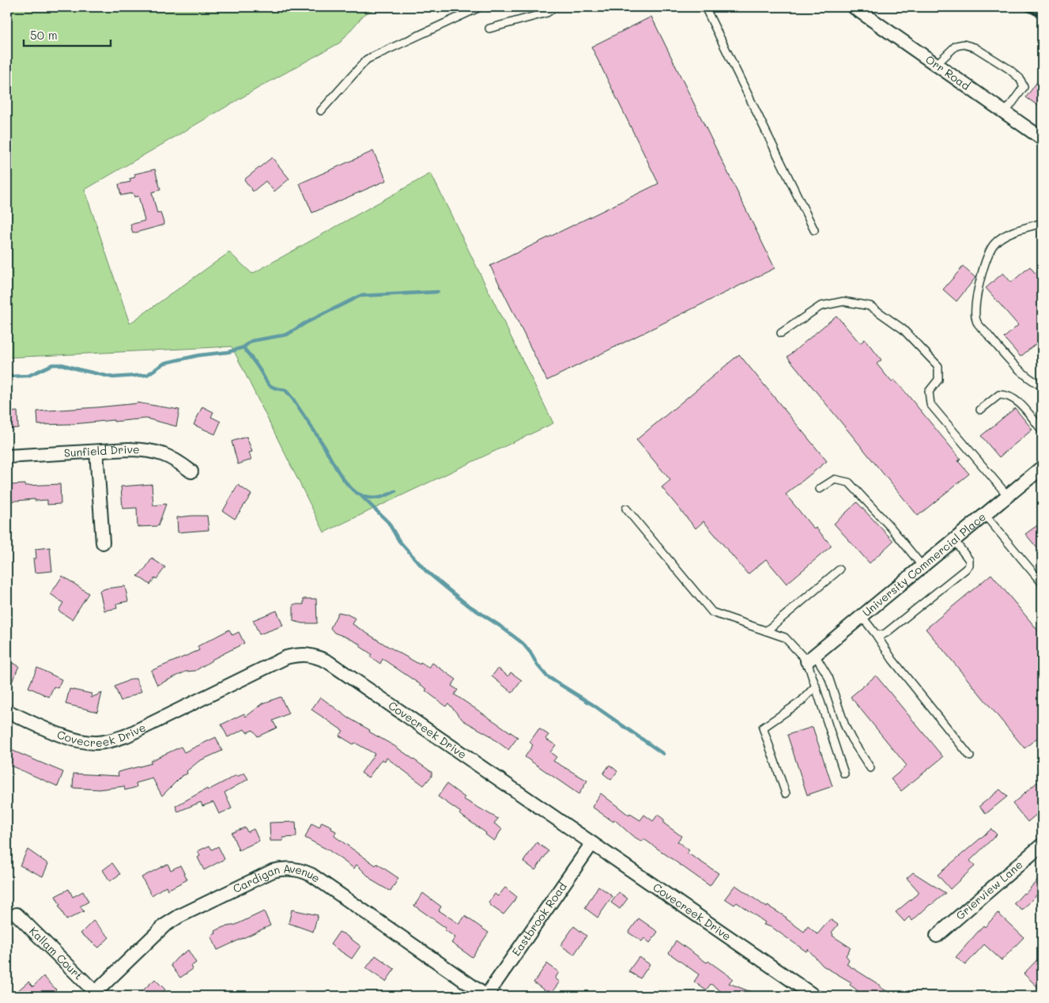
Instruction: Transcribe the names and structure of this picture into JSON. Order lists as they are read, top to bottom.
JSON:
{
  "streets": {
    "street": [
      "Orr Road",
      "Sunfield Drive",
      "University Commercial Place",
      "Covecreek Drive",
      "Cardigan Avenue",
      "Grierview Lane",
      "Eastbrook Road",
      "Kallam Court"
    ]
  },
  "crossings": [
    ["Covecreek Drive", "Eastbrook Road"],
    ["Cardigan Avenue", "Eastbrook Road"],
    ["Cardigan Avenue", "Kallam Court"]
  ],
  "scale_bar": "50 m"
}
